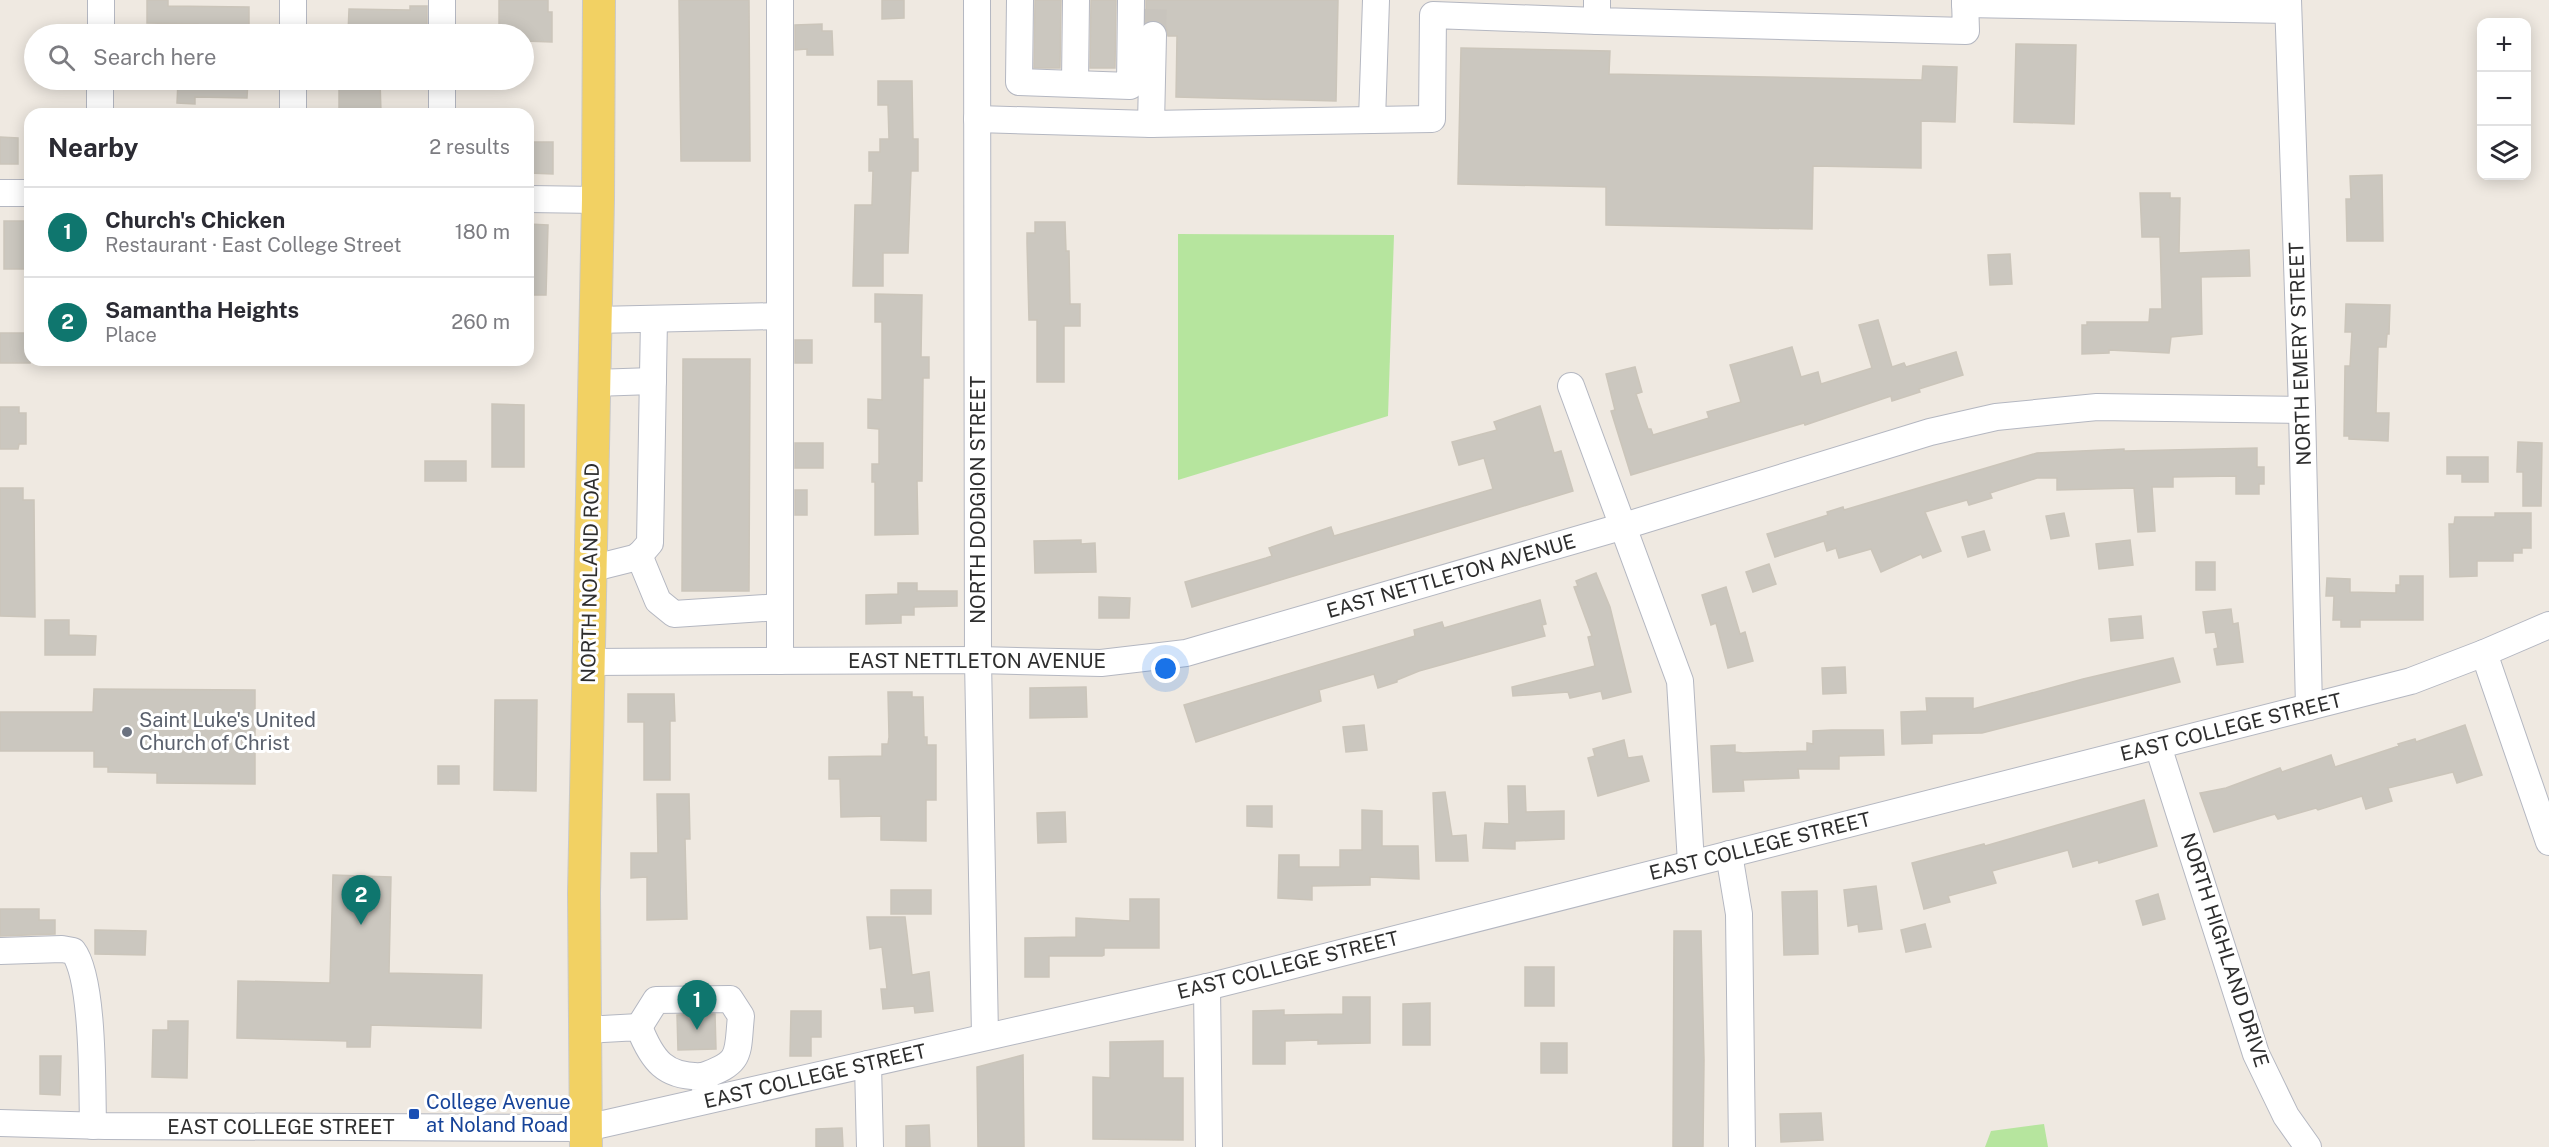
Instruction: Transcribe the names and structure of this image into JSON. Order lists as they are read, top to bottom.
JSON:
{
  "streets": {
    "main road": ["NORTH NOLAND ROAD"],
    "street": [
      "NORTH EMERY STREET",
      "NORTH DODGION STREET",
      "EAST NETTLETON AVENUE",
      "EAST COLLEGE STREET",
      "NORTH HIGHLAND DRIVE"
    ]
  },
  "crossings": [
    ["NORTH EMERY STREET", "EAST NETTLETON AVENUE"],
    ["NORTH EMERY STREET", "EAST COLLEGE STREET"],
    ["NORTH DODGION STREET", "EAST NETTLETON AVENUE"],
    ["NORTH DODGION STREET", "EAST COLLEGE STREET"],
    ["NORTH NOLAND ROAD", "EAST NETTLETON AVENUE"],
    ["NORTH NOLAND ROAD", "EAST COLLEGE STREET"],
    ["EAST COLLEGE STREET", "NORTH HIGHLAND DRIVE"]
  ],
  "places": {
    "other": ["Saint Luke's United Church of Christ"],
    "transit": ["College Avenue at Noland Road"]
  },
  "page": {
    "map_buttons": ["+", "−"],
    "search": "Search here",
    "heading": ["Nearby", "2 results"],
    "list": [
      {
        "mark": "1",
        "name": "Church's Chicken",
        "note": "Restaurant · East College Street",
        "value": "180 m"
      },
      {
        "mark": "2",
        "name": "Samantha Heights",
        "note": "Place",
        "value": "260 m"
      }
    ],
    "pins": ["2", "1"]
  }
}
